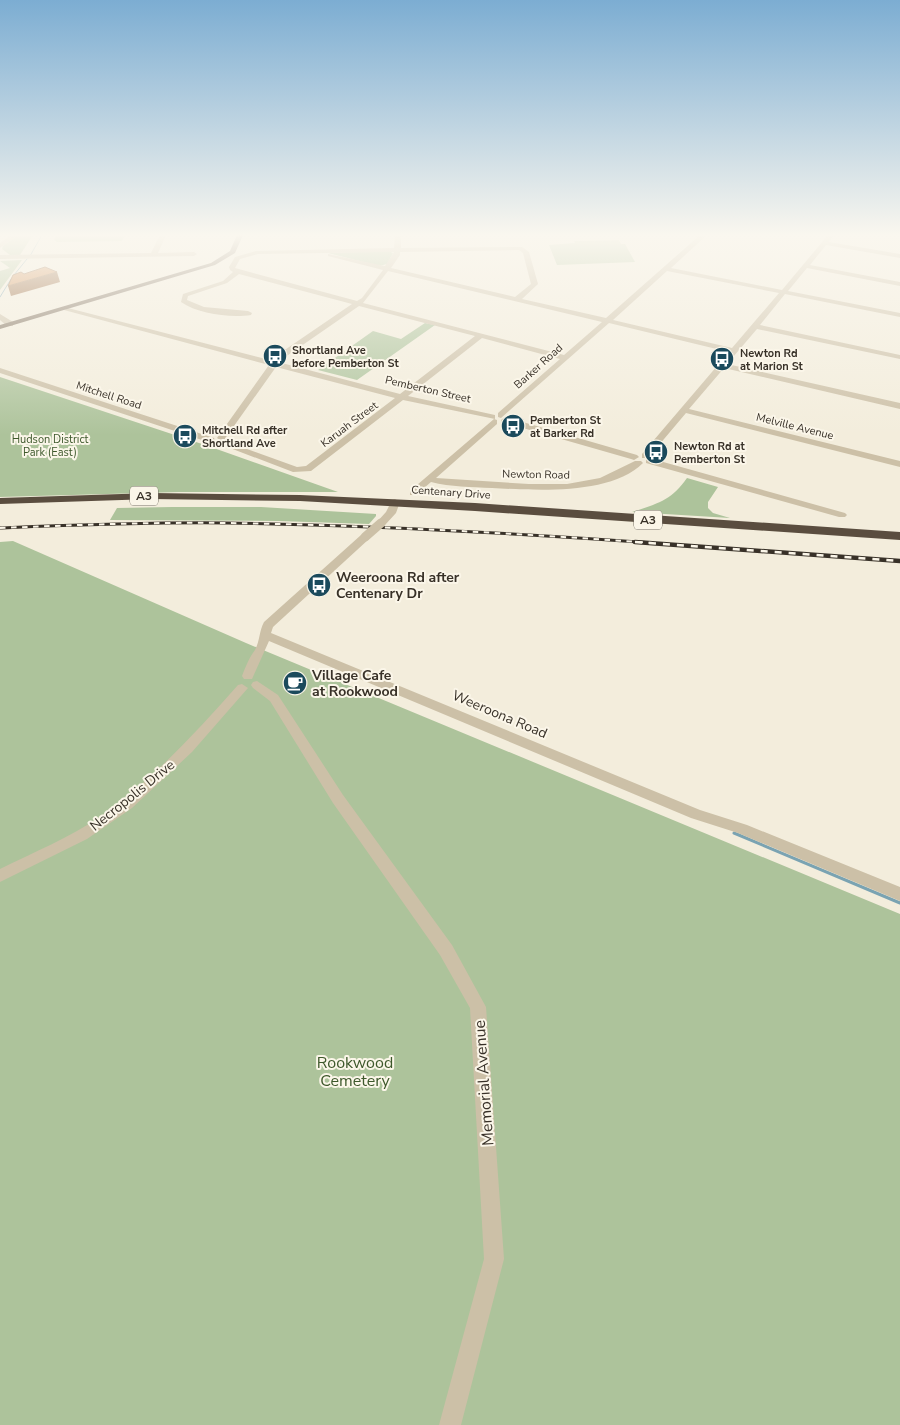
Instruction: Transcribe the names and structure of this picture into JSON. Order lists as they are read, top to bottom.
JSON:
{
  "streets": {
    "highway": ["Centenary Drive", "A3"],
    "street": [
      "Barker Road",
      "Pemberton Street",
      "Mitchell Road",
      "Karuah Street",
      "Melville Avenue",
      "Newton Road",
      "Weeroona Road",
      "Necropolis Drive",
      "Memorial Avenue"
    ]
  },
  "crossings": [
    ["Barker Road", "Pemberton Street"],
    ["Barker Road", "Newton Road"],
    ["Pemberton Street", "Karuah Street"],
    ["Pemberton Street", "Newton Road"],
    ["Mitchell Road", "Karuah Street"],
    ["Melville Avenue", "Newton Road"],
    ["Weeroona Road", "Necropolis Drive"],
    ["Necropolis Drive", "Memorial Avenue"]
  ],
  "parks": ["Hudson District Park (East)", "Rookwood Cemetery"],
  "places": {
    "bus stop": [
      "Shortland Ave before Pemberton St",
      "Newton Rd at Marion St",
      "Pemberton St at Barker Rd",
      "Mitchell Rd after Shortland Ave",
      "Newton Rd at Pemberton St",
      "Weeroona Rd after Centenary Dr"
    ],
    "cafe": ["Village Cafe at Rookwood"]
  }
}
